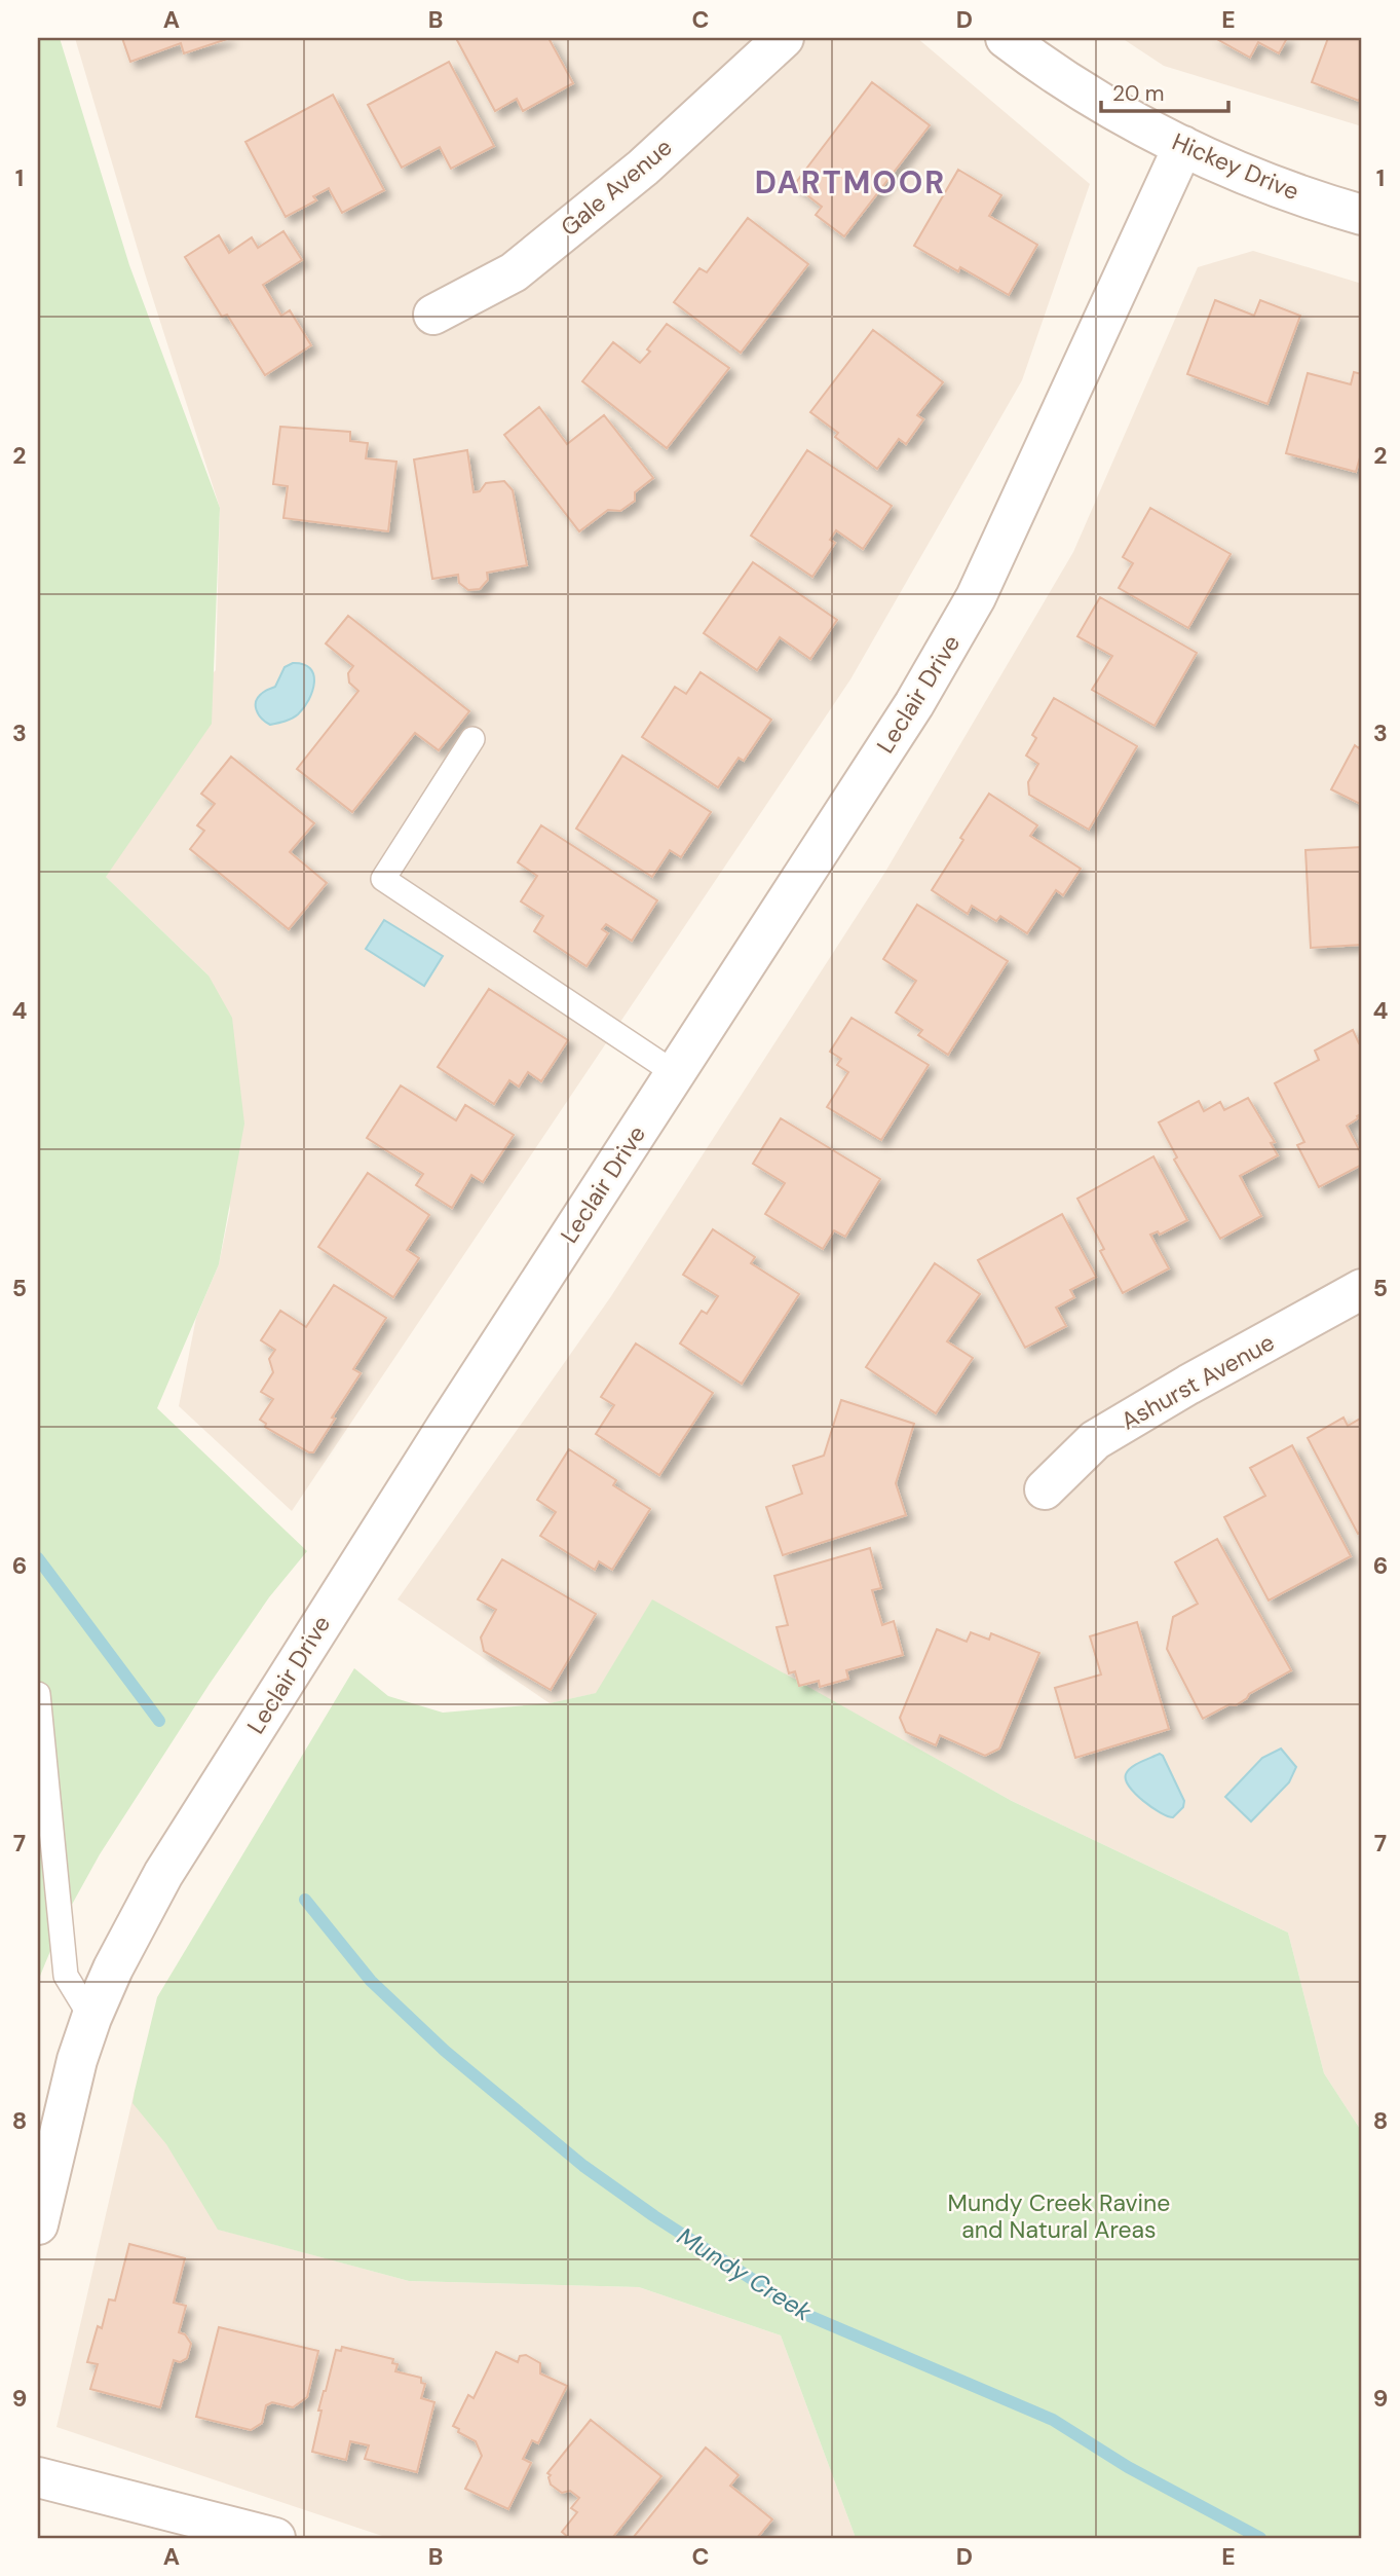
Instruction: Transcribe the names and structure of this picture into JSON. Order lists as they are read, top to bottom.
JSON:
{
  "streets": {
    "street": [
      "Hickey Drive",
      "Gale Avenue",
      "Leclair Drive",
      "Ashurst Avenue"
    ]
  },
  "crossings": [
    ["Hickey Drive", "Leclair Drive"]
  ],
  "districts": ["DARTMOOR"],
  "water": ["Mundy Creek"],
  "parks": ["Mundy Creek Ravine and Natural Areas"],
  "scale_bar": "20 m",
  "grid": {
    "columns": [
      "A",
      "B",
      "C",
      "D",
      "E"
    ],
    "rows": [
      "1",
      "2",
      "3",
      "4",
      "5",
      "6",
      "7",
      "8",
      "9"
    ]
  }
}
